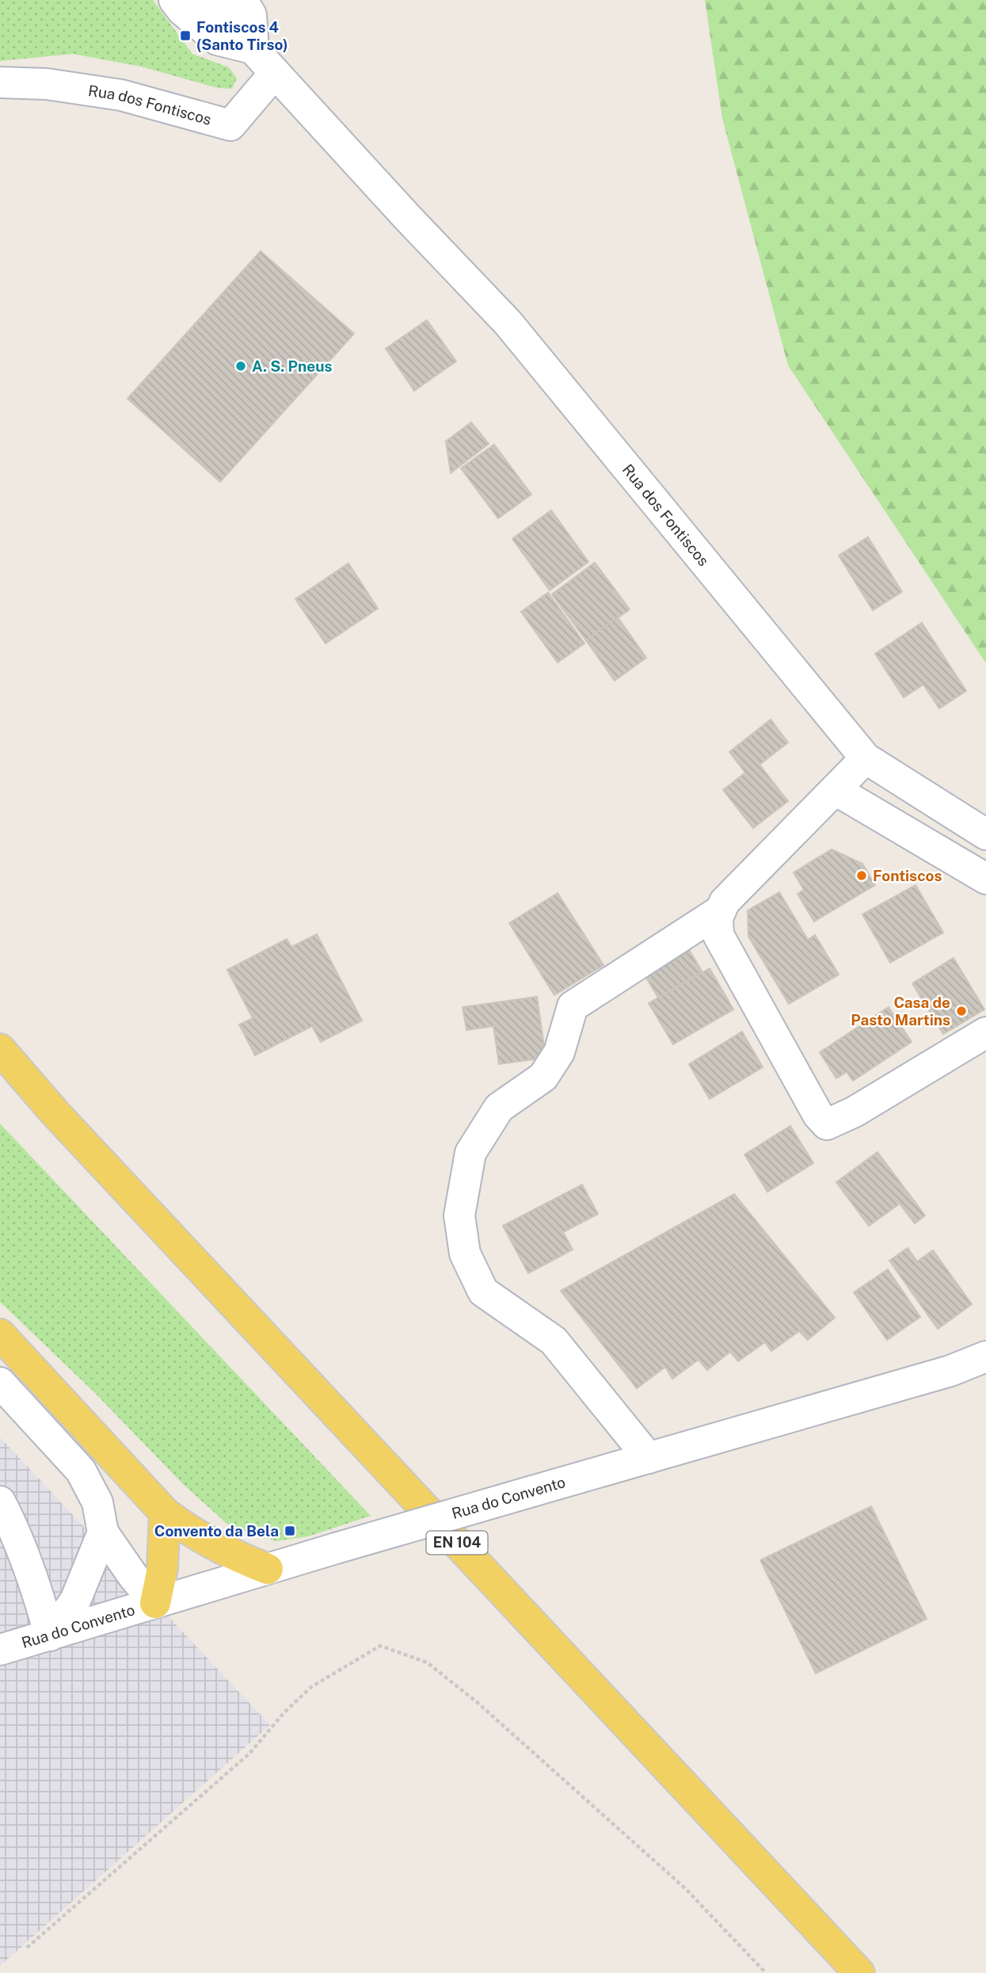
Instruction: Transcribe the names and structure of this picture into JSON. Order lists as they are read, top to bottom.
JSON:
{
  "streets": {
    "main road": ["EN 104"],
    "street": ["Rua dos Fontiscos", "Rua do Convento"]
  },
  "places": {
    "transit": ["Fontiscos 4 (Santo Tirso)", "Convento da Bela"],
    "other": ["A. S. Pneus", "Fontiscos", "Casa de Pasto Martins"]
  }
}
